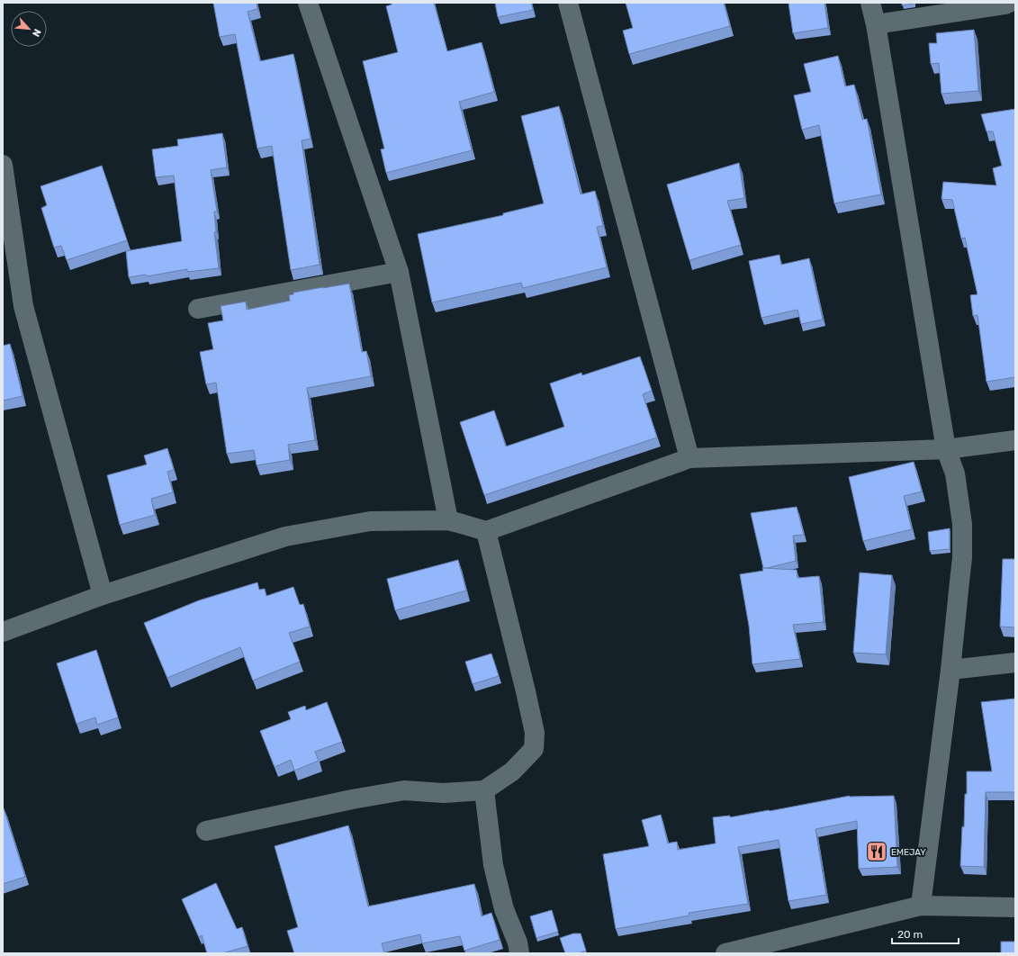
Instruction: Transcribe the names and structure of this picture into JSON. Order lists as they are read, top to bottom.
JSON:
{
  "places": {
    "restaurant": ["EMEJAY"]
  },
  "scale_bar": "20 m",
  "north": "bottom right"
}
